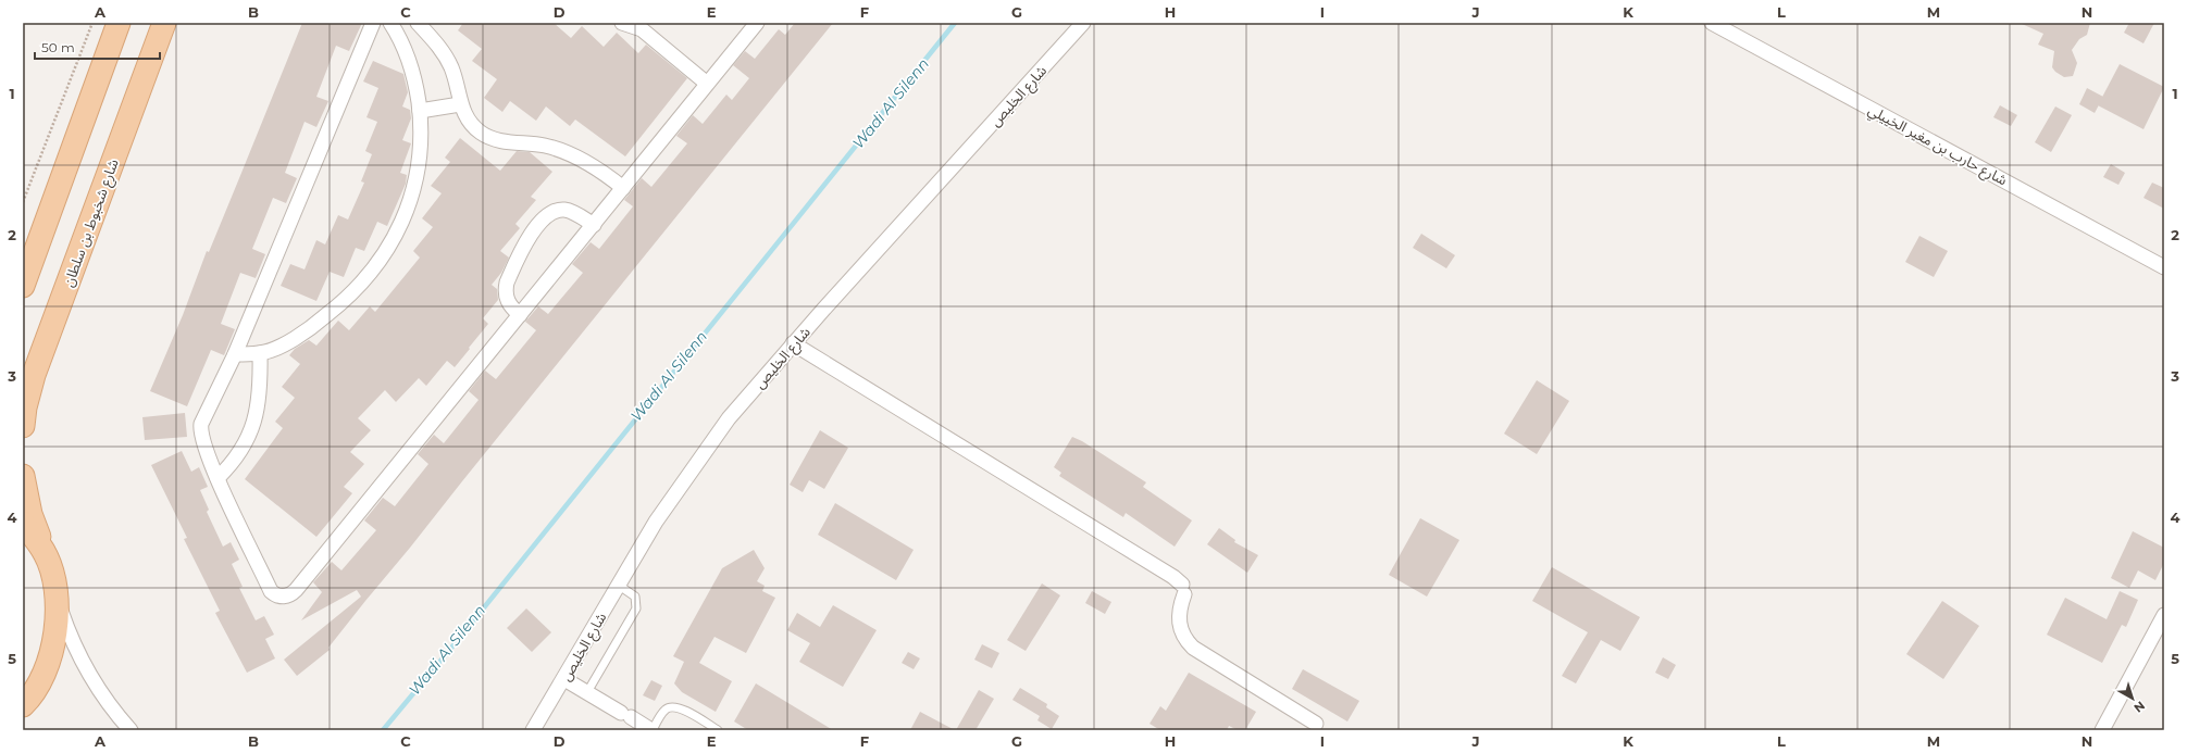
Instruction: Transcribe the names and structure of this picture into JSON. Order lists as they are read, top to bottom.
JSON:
{
  "streets": {
    "main road": ["شارع شخبوط بن سلطان"],
    "street": ["شارع الخليص", "شارع حارب بن مغير الخييلي"]
  },
  "water": ["Wadi Al Silenn"],
  "scale_bar": "50 m",
  "north": "bottom right",
  "grid": {
    "columns": [
      "A",
      "B",
      "C",
      "D",
      "E",
      "F",
      "G",
      "H",
      "I",
      "J",
      "K",
      "L",
      "M",
      "N"
    ],
    "rows": [
      "1",
      "2",
      "3",
      "4",
      "5"
    ]
  }
}
